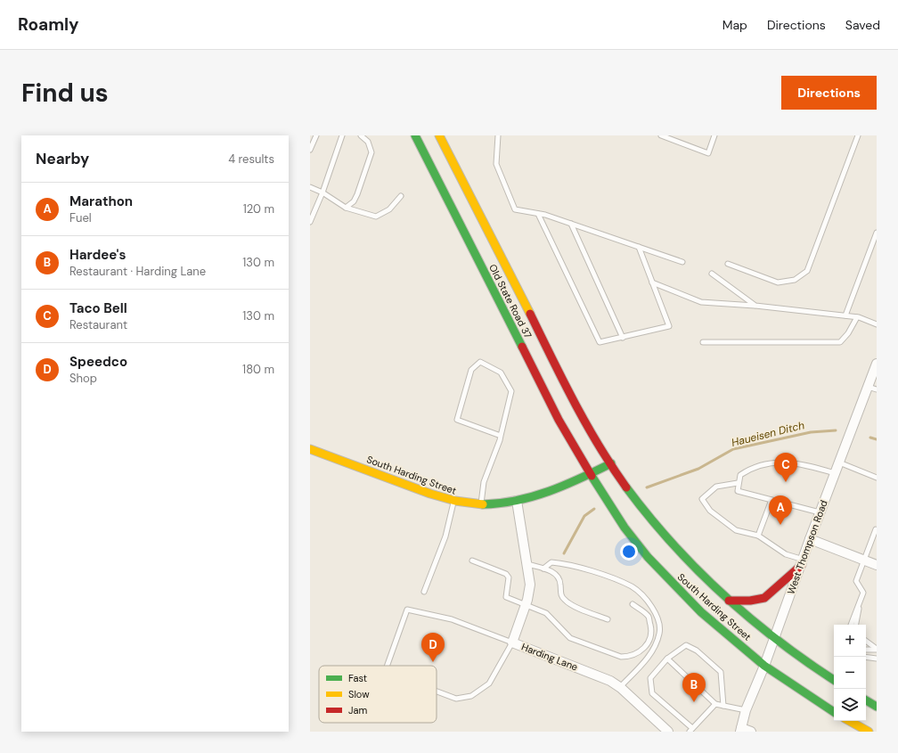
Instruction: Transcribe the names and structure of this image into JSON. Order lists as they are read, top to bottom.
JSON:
{
  "streets": {
    "main road": ["Old State Road 37", "South Harding Street"],
    "street": ["West Thompson Road", "Harding Lane"]
  },
  "crossings": [
    ["Old State Road 37", "South Harding Street"],
    ["South Harding Street", "West Thompson Road"],
    ["South Harding Street", "Harding Lane"]
  ],
  "water": ["Haueisen Ditch"],
  "legend": ["Fast", "Slow", "Jam"],
  "page": {
    "header": "Roamly",
    "nav": ["Map", "Directions", "Saved"],
    "buttons": "Directions",
    "title": "Find us",
    "heading": ["Nearby", "4 results"],
    "list": [
      {
        "mark": "A",
        "name": "Marathon",
        "note": "Fuel",
        "value": "120 m"
      },
      {
        "mark": "B",
        "name": "Hardee's",
        "note": "Restaurant · Harding Lane",
        "value": "130 m"
      },
      {
        "mark": "C",
        "name": "Taco Bell",
        "note": "Restaurant",
        "value": "130 m"
      },
      {
        "mark": "D",
        "name": "Speedco",
        "note": "Shop",
        "value": "180 m"
      }
    ],
    "pins": [
      "C",
      "A",
      "D",
      "B"
    ],
    "map_buttons": ["+", "−"]
  }
}
